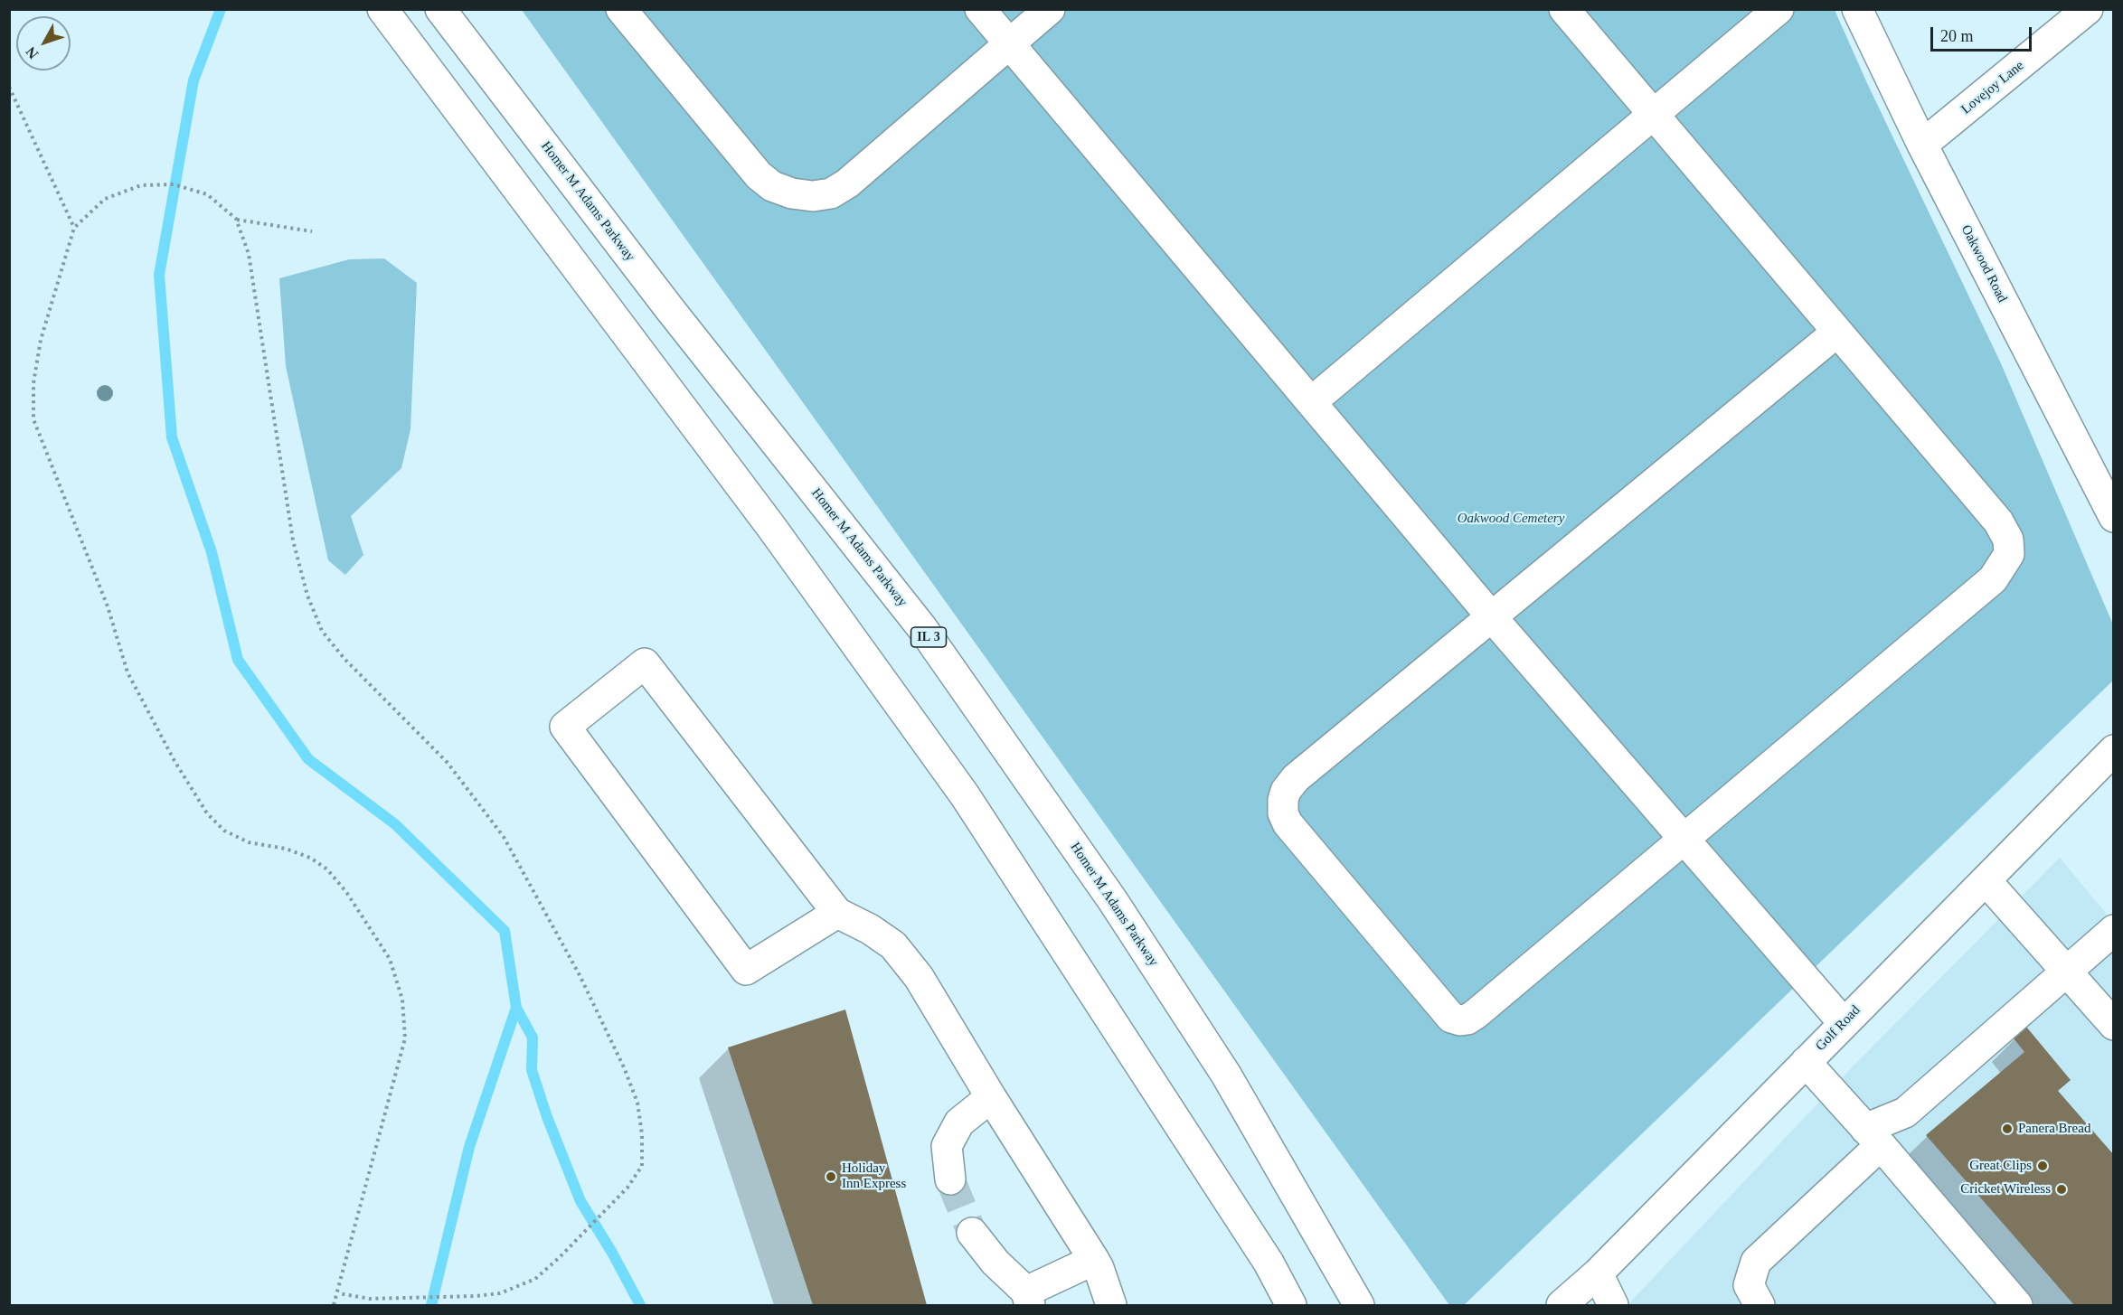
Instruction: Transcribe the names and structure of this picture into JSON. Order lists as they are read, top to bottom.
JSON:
{
  "streets": {
    "main road": [
      "Lovejoy Lane",
      "Homer M Adams Parkway",
      "Oakwood Road",
      "IL 3",
      "Golf Road"
    ]
  },
  "crossings": [
    ["Lovejoy Lane", "Oakwood Road"]
  ],
  "parks": ["Oakwood Cemetery"],
  "places": [
    "Panera Bread",
    "Great Clips",
    "Holiday Inn Express",
    "Cricket Wireless"
  ],
  "scale_bar": "20 m",
  "north": "bottom left"
}
